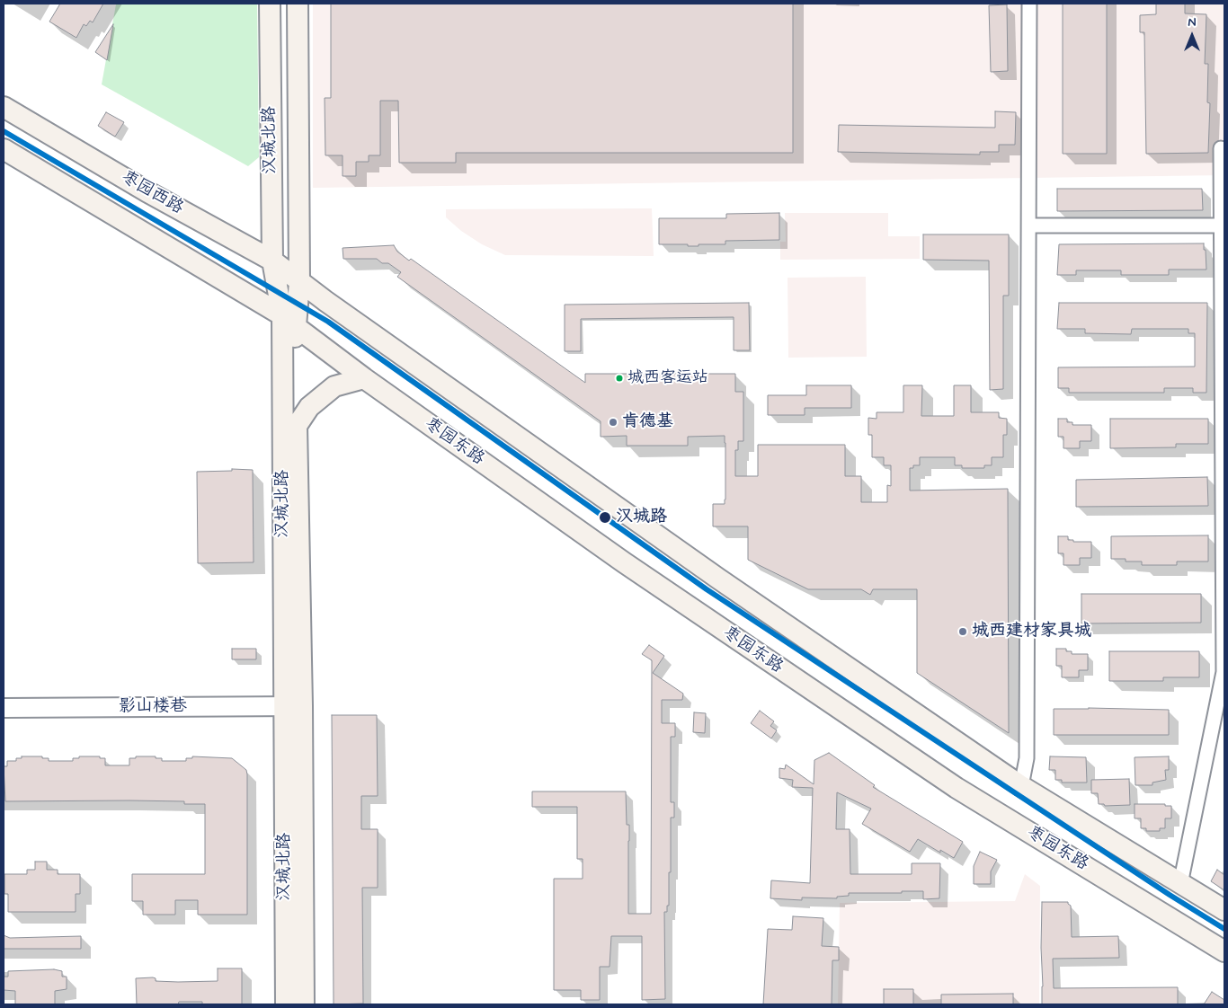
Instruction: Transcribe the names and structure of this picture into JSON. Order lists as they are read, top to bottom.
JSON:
{
  "streets": {
    "main road": ["汉城北路", "枣园西路", "枣园东路"],
    "street": ["影山楼巷"]
  },
  "crossings": [
    ["汉城北路", "枣园西路"],
    ["汉城北路", "枣园东路"],
    ["汉城北路", "影山楼巷"],
    ["枣园西路", "枣园东路"]
  ],
  "places": [
    "城西客运站",
    "肯德基",
    "汉城路",
    "城西建材家具城"
  ],
  "north": "top"
}
